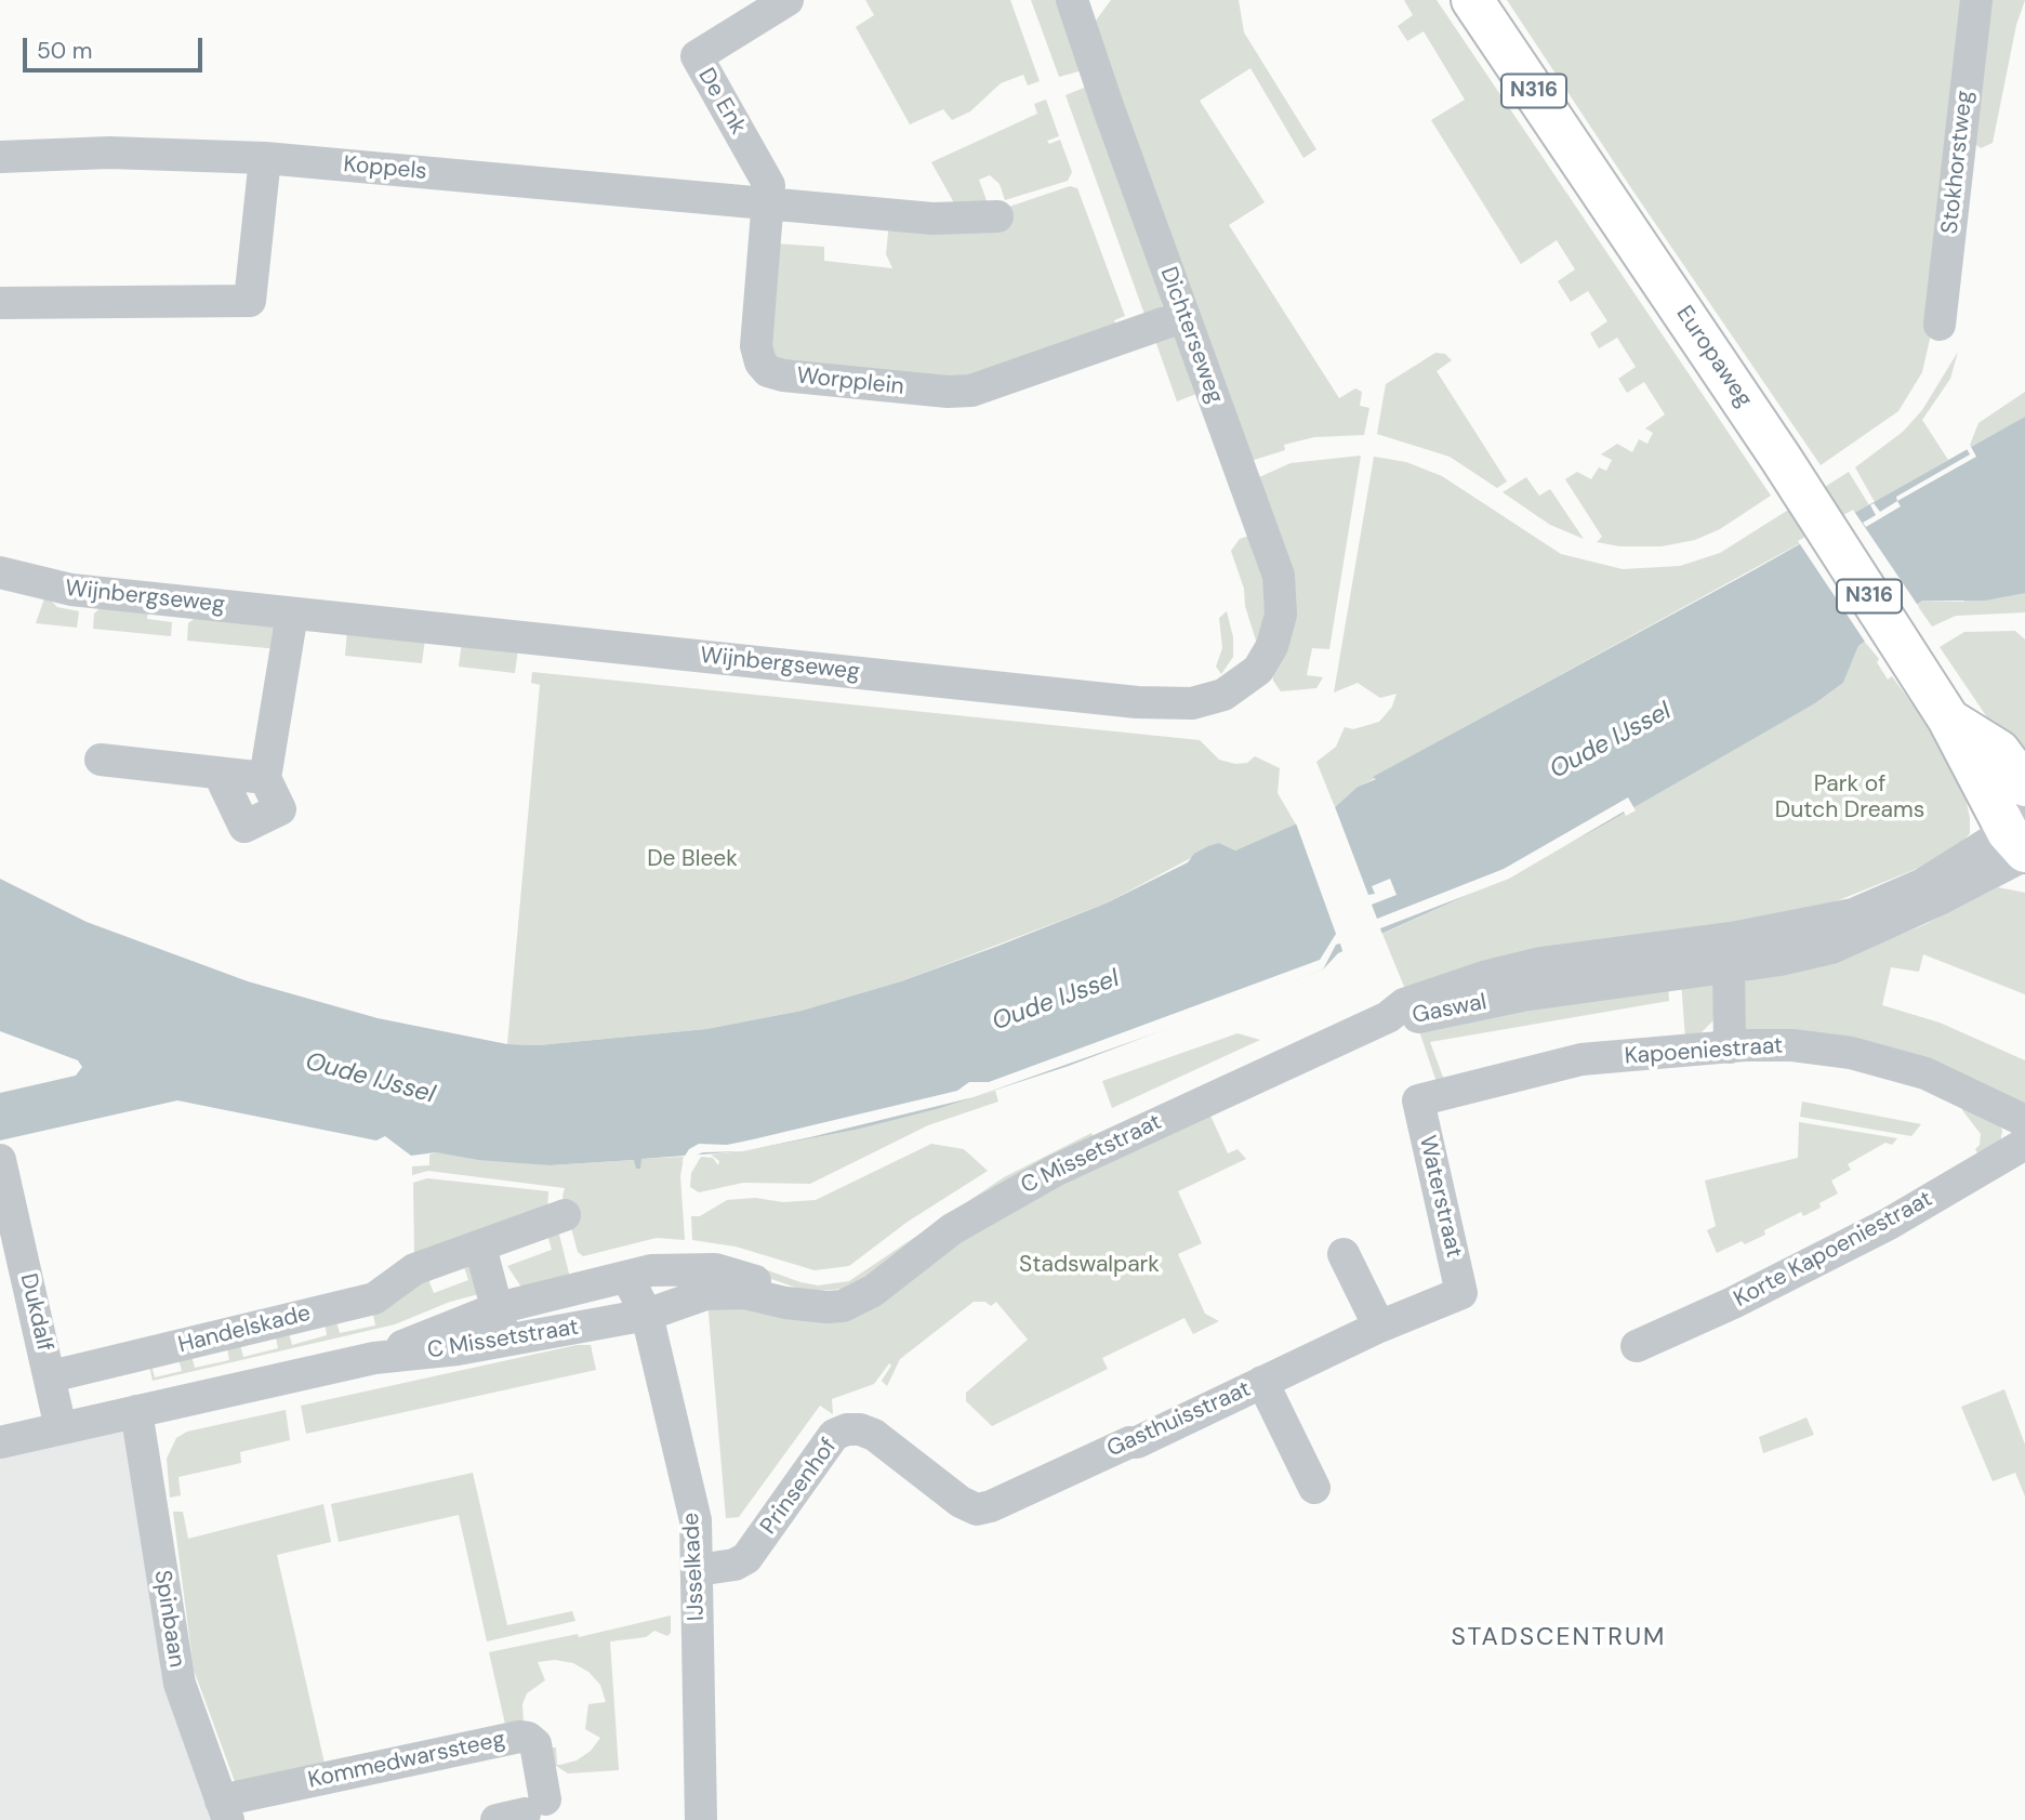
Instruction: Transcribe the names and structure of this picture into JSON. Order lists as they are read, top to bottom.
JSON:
{
  "streets": {
    "main road": ["N316", "Europaweg"],
    "street": [
      "De Enk",
      "Stokhorstweg",
      "Koppels",
      "Dichterseweg",
      "Worpplein",
      "Wijnbergseweg",
      "Gaswal",
      "Kapoeniestraat",
      "C Missetstraat",
      "Waterstraat",
      "Korte Kapoeniestraat",
      "Dukdalf",
      "Handelskade",
      "Gasthuisstraat",
      "Prinsenhof",
      "IJsselkade",
      "Spinbaan",
      "Kommedwarssteeg"
    ]
  },
  "crossings": [
    ["De Enk", "Koppels"],
    ["De Enk", "Worpplein"],
    ["Koppels", "Worpplein"],
    ["Dichterseweg", "Worpplein"],
    ["Dichterseweg", "Wijnbergseweg"],
    ["Europaweg", "Gaswal"],
    ["Gaswal", "C Missetstraat"],
    ["Kapoeniestraat", "Waterstraat"],
    ["C Missetstraat", "IJsselkade"],
    ["C Missetstraat", "Spinbaan"],
    ["Waterstraat", "Gasthuisstraat"],
    ["Dukdalf", "Handelskade"],
    ["Gasthuisstraat", "Prinsenhof"],
    ["Prinsenhof", "IJsselkade"],
    ["Spinbaan", "Kommedwarssteeg"]
  ],
  "districts": ["STADSCENTRUM"],
  "water": ["Oude IJssel"],
  "parks": ["Park of Dutch Dreams", "De Bleek", "Stadswalpark"],
  "scale_bar": "50 m"
}
